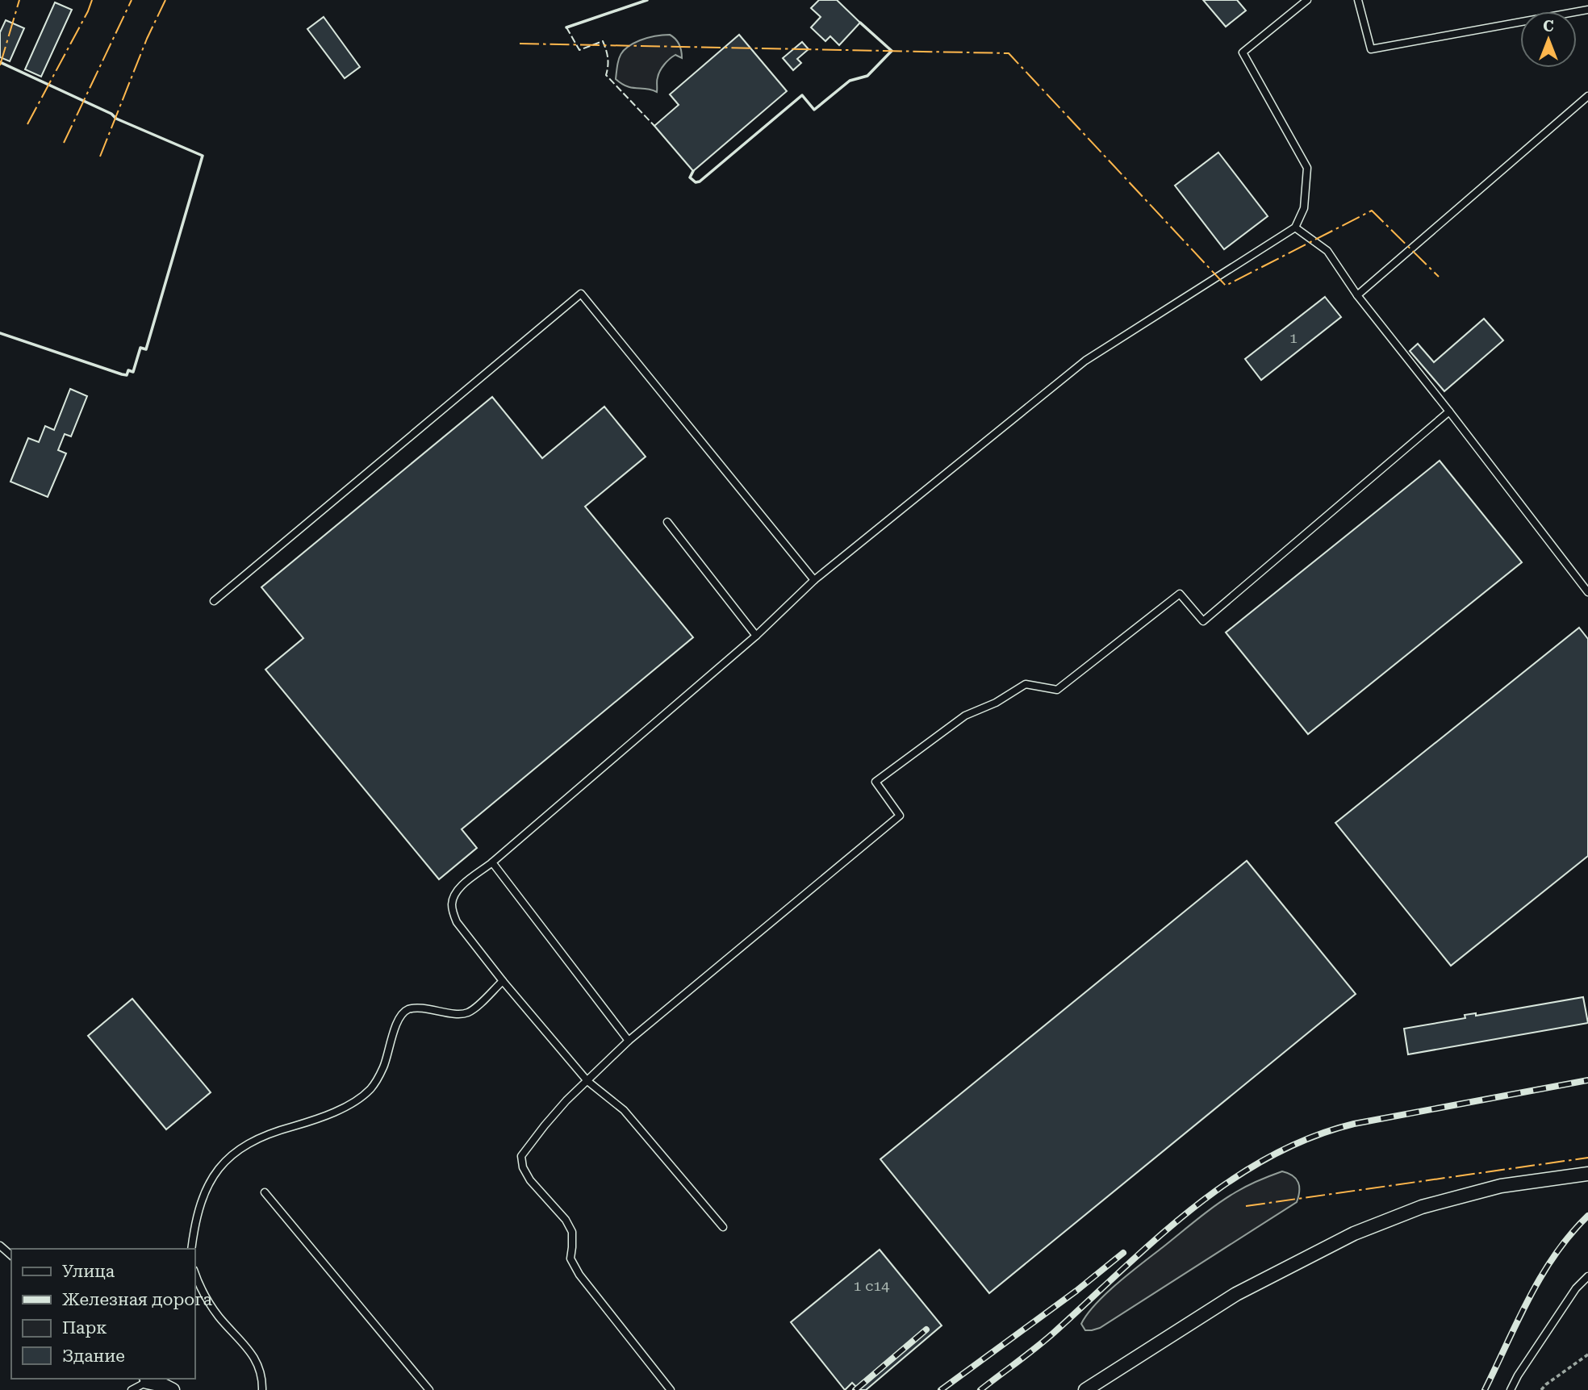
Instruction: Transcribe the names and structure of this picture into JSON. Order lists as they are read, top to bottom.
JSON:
{
  "house_numbers": ["1", "1 с14"],
  "legend": [
    "Улица",
    "Железная дорога",
    "Парк",
    "Здание"
  ],
  "north": "top"
}
